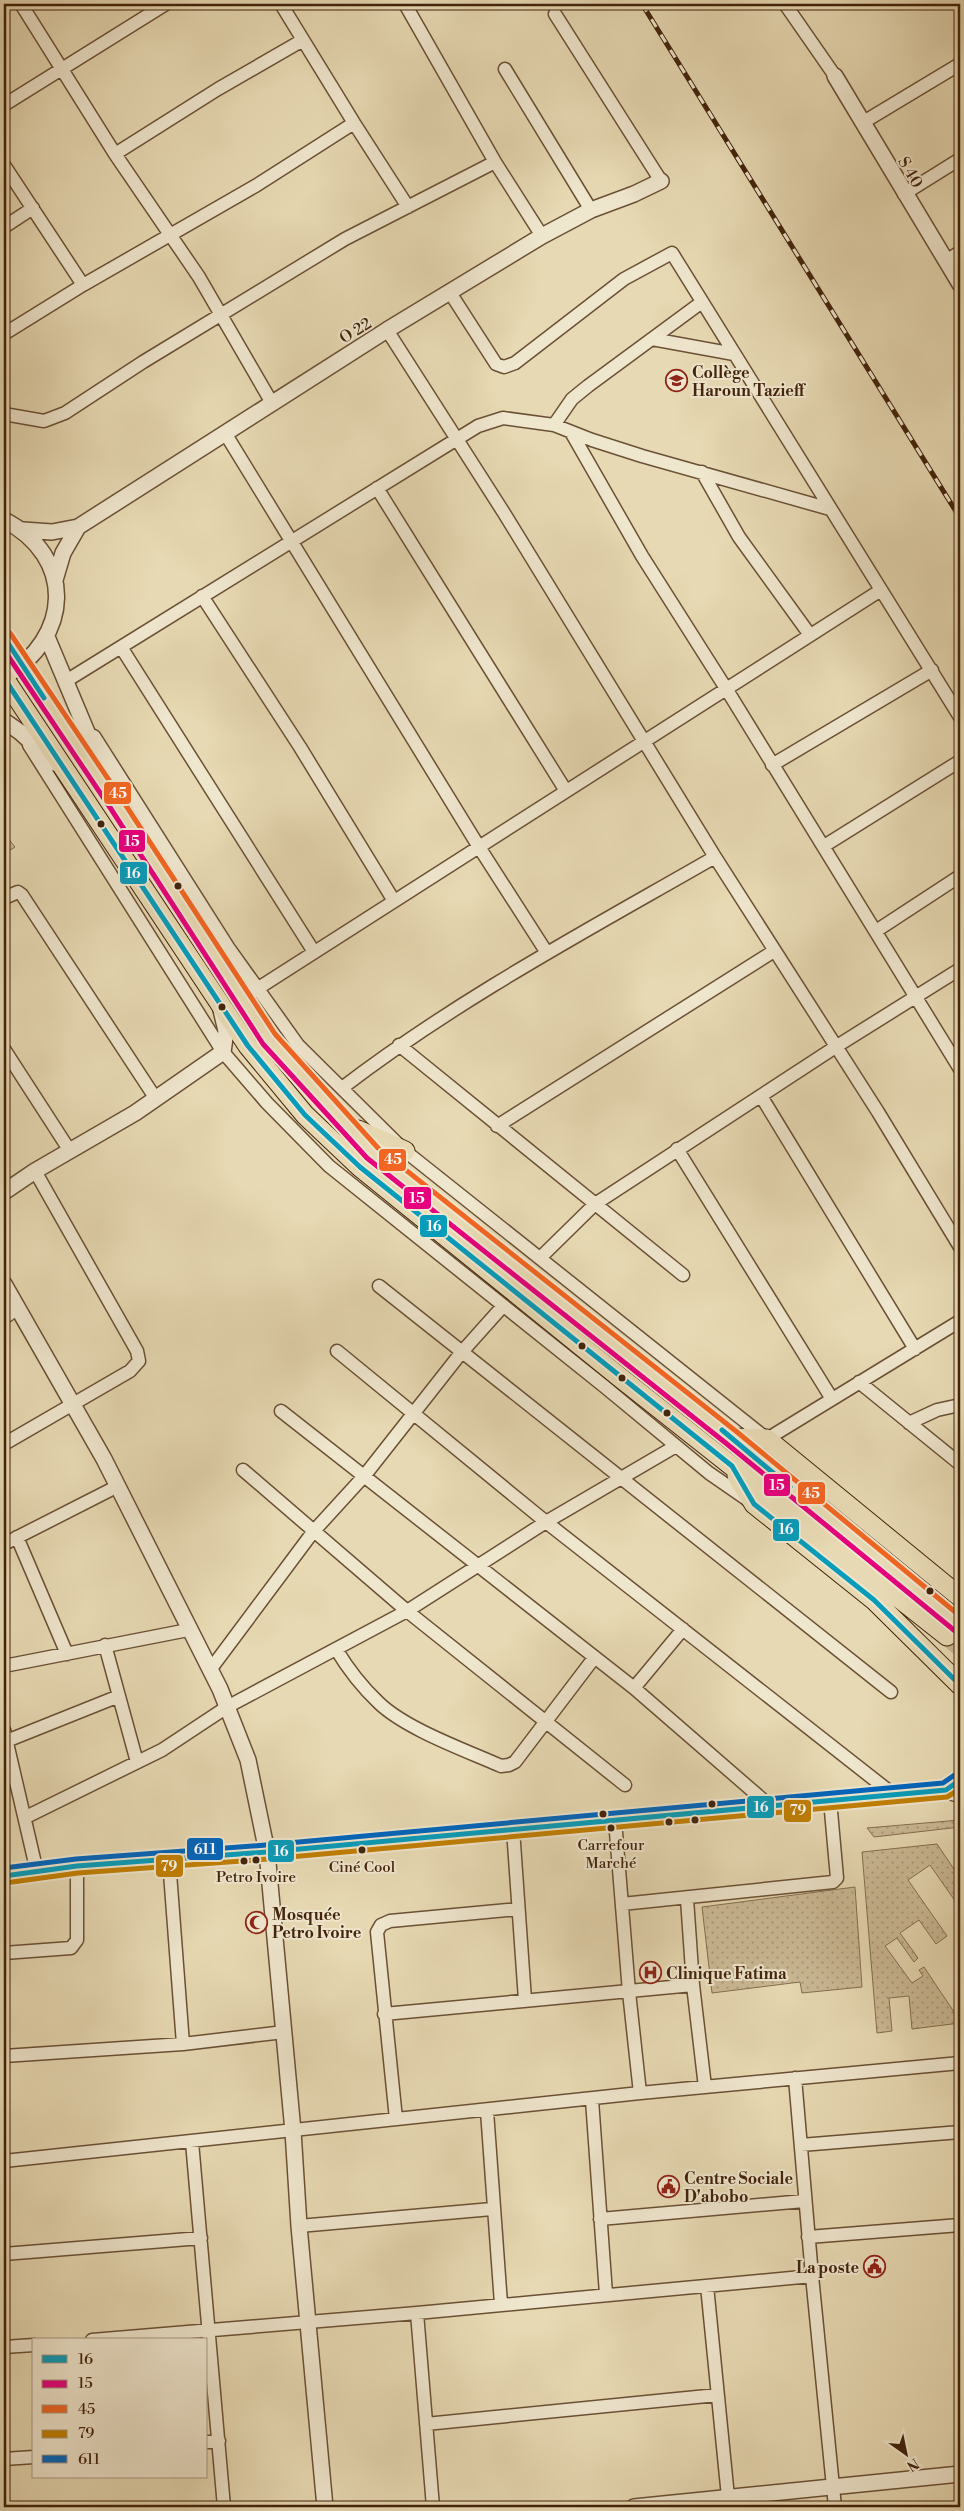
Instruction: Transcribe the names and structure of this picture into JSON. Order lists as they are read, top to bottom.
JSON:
{
  "streets": {
    "street": ["S 40", "O 22"]
  },
  "places": {
    "school or university": ["Collège Haroun Tazieff"],
    "other": ["Carrefour Marché", "Ciné Cool", "Petro Ivoire"],
    "mosque": ["Mosquée Petro Ivoire"],
    "hospital": ["Clinique Fatima"],
    "public building": ["Centre Sociale D'abobo", "La poste"]
  },
  "lines": [
    "transit line 45",
    "transit line 16",
    "transit line 15",
    "transit line 611",
    "transit line 79"
  ],
  "legend": [
    "16",
    "15",
    "45",
    "79",
    "611"
  ],
  "north": "bottom right"
}
